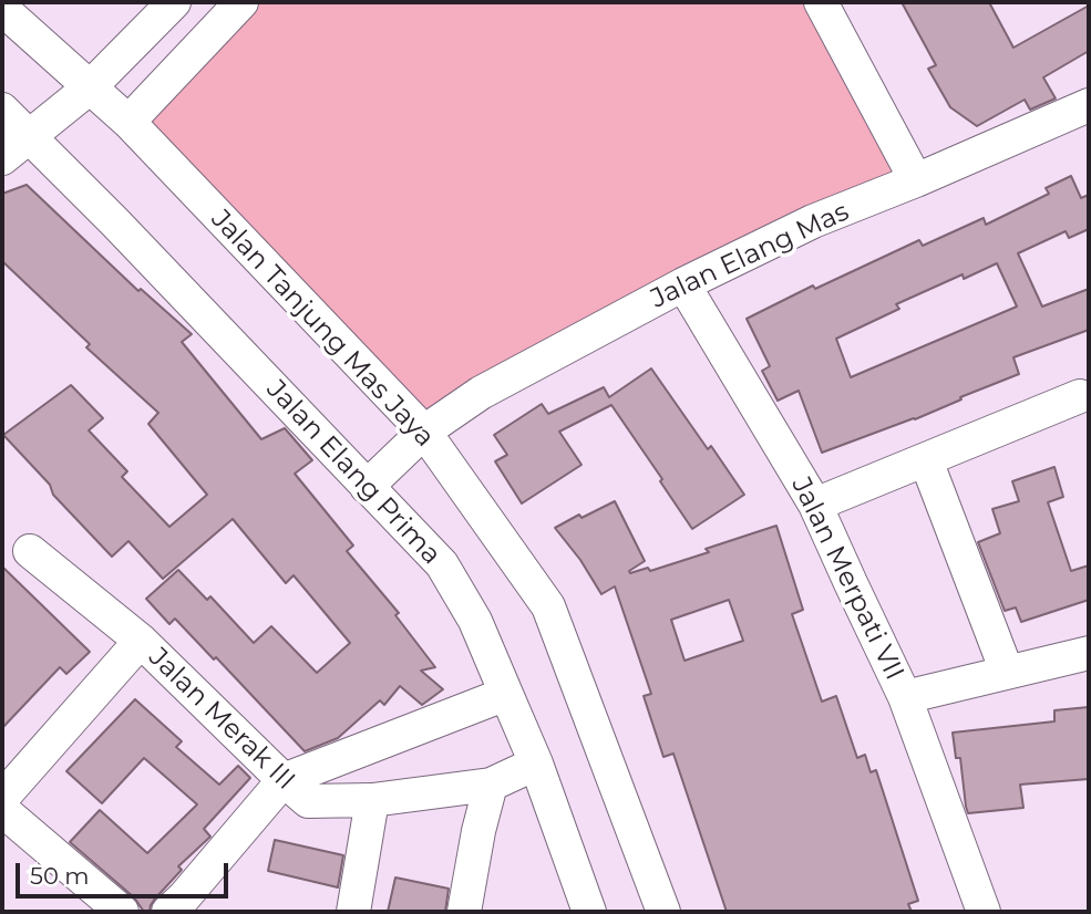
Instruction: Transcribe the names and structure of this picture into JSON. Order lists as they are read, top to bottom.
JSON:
{
  "streets": {
    "street": [
      "Jalan Elang Mas",
      "Jalan Tanjung Mas Jaya",
      "Jalan Elang Prima",
      "Jalan Merpati VII",
      "Jalan Merak III"
    ]
  },
  "crossings": [
    ["Jalan Elang Mas", "Jalan Tanjung Mas Jaya"],
    ["Jalan Elang Mas", "Jalan Elang Prima"],
    ["Jalan Elang Mas", "Jalan Merpati VII"],
    ["Jalan Elang Prima", "Jalan Merak III"]
  ],
  "scale_bar": "50 m"
}
